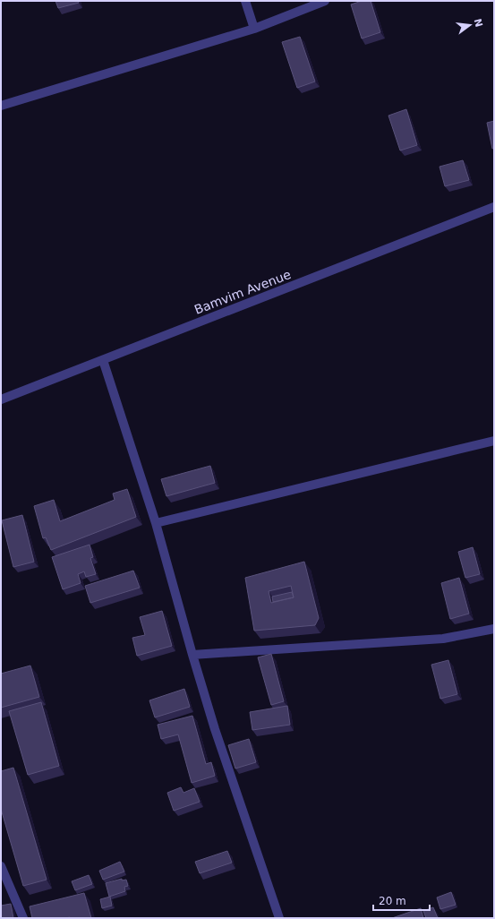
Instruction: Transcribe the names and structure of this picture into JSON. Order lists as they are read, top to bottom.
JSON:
{
  "streets": {
    "street": ["Bamvim Avenue"]
  },
  "scale_bar": "20 m",
  "north": "right"
}
